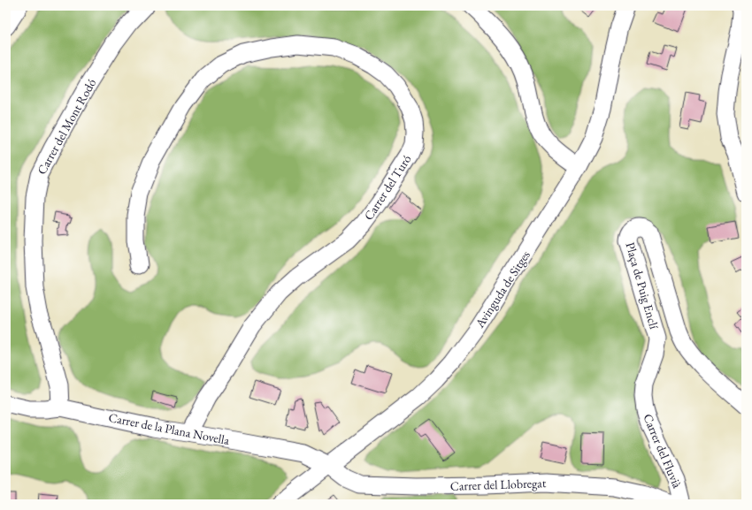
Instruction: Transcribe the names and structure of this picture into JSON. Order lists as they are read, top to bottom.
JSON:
{
  "streets": {
    "street": [
      "Carrer del Mont Rodó",
      "Carrer del Turó",
      "Plaça de Puig Enclí",
      "Avinguda de Sitges",
      "Carrer de la Plana Novella",
      "Carrer del Fluvià",
      "Carrer del Llobregat"
    ]
  },
  "crossings": [
    ["Carrer del Mont Rodó", "Carrer de la Plana Novella"],
    ["Carrer del Turó", "Carrer de la Plana Novella"],
    ["Plaça de Puig Enclí", "Carrer del Fluvià"],
    ["Avinguda de Sitges", "Carrer de la Plana Novella"],
    ["Avinguda de Sitges", "Carrer del Llobregat"],
    ["Carrer de la Plana Novella", "Carrer del Llobregat"]
  ]
}
